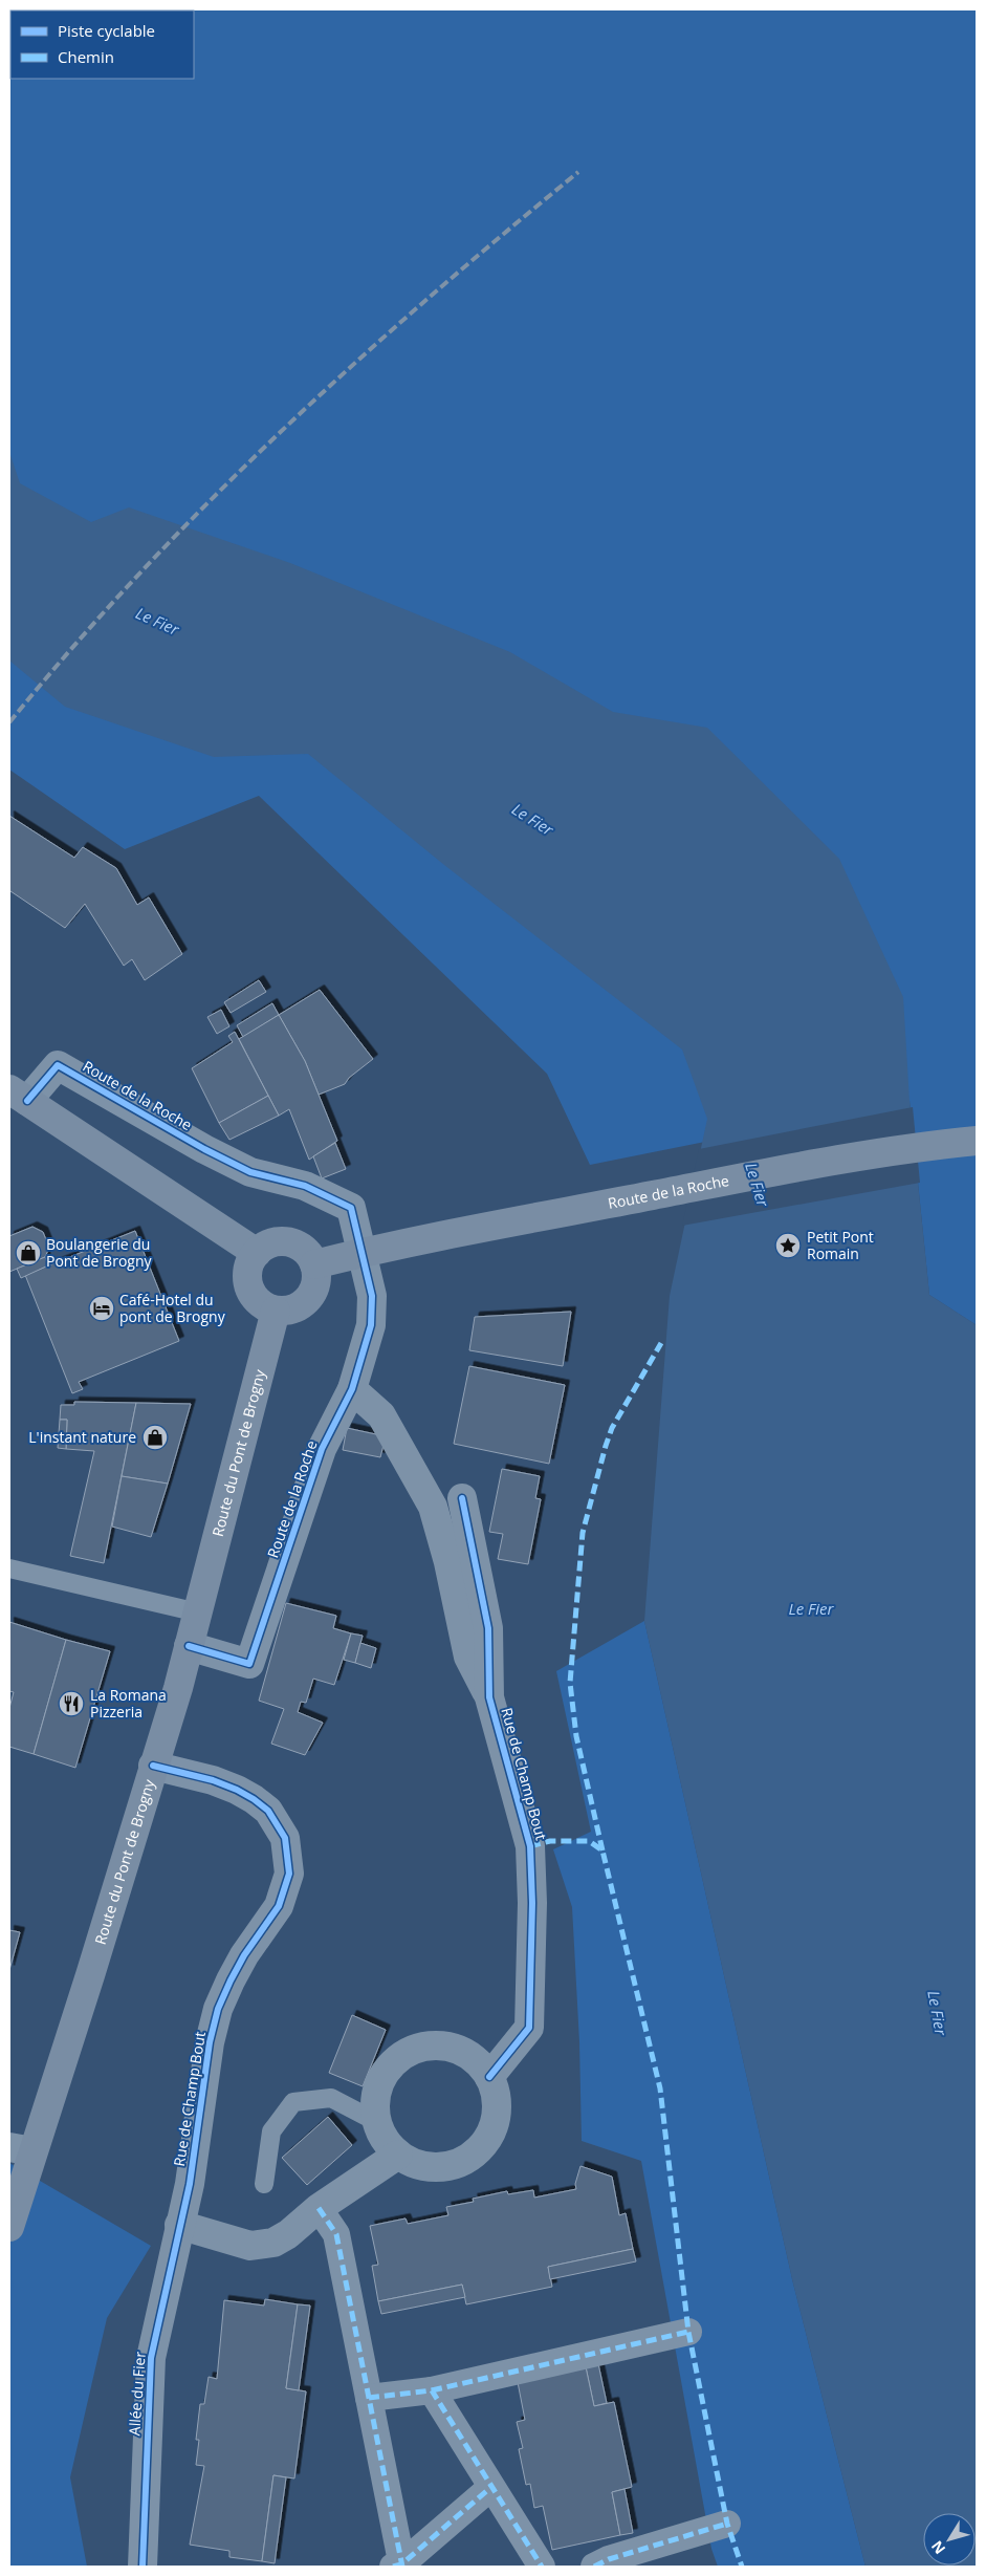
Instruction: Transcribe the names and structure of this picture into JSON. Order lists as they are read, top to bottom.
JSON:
{
  "streets": {
    "main road": ["Route de la Roche", "Route du Pont de Brogny"],
    "street": ["Rue de Champ Bout", "Allée du Fier"]
  },
  "crossings": [
    ["Route de la Roche", "Route du Pont de Brogny"],
    ["Route de la Roche", "Rue de Champ Bout"],
    ["Route du Pont de Brogny", "Rue de Champ Bout"],
    ["Rue de Champ Bout", "Allée du Fier"]
  ],
  "water": ["Le Fier"],
  "places": {
    "place": ["Petit Pont Romain"],
    "shop": ["Boulangerie du Pont de Brogny", "L'instant nature"],
    "hotel": ["Café-Hotel du pont de Brogny"],
    "restaurant": ["La Romana Pizzeria"]
  },
  "legend": ["Piste cyclable", "Chemin"],
  "north": "bottom left"
}
